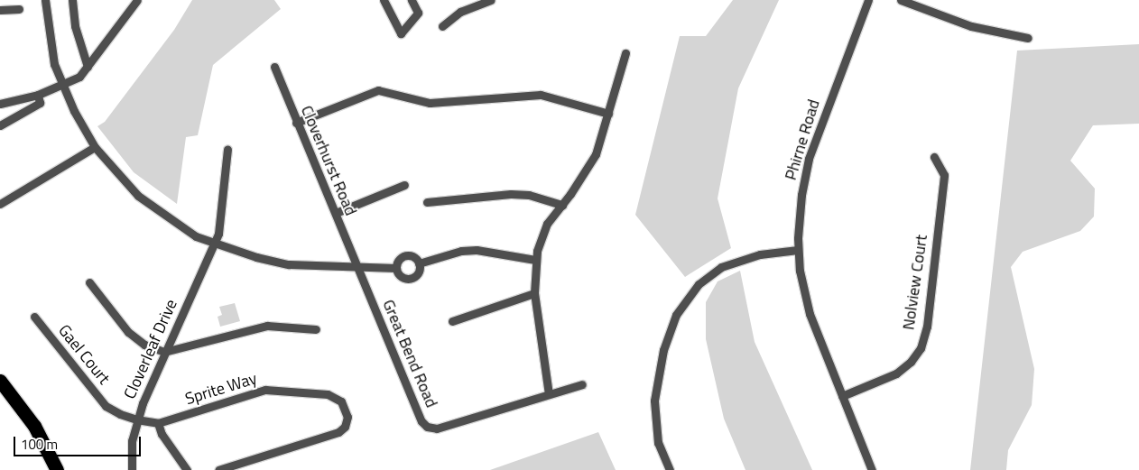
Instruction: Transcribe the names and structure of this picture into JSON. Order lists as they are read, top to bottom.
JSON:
{
  "streets": {
    "street": [
      "Phirne Road",
      "Cloverhurst Road",
      "Nolview Court",
      "Cloverleaf Drive",
      "Great Bend Road",
      "Gael Court",
      "Sprite Way"
    ]
  },
  "crossings": [
    ["Phirne Road", "Nolview Court"],
    ["Cloverhurst Road", "Great Bend Road"],
    ["Cloverleaf Drive", "Gael Court"],
    ["Cloverleaf Drive", "Sprite Way"],
    ["Gael Court", "Sprite Way"]
  ],
  "scale_bar": "100 m"
}
